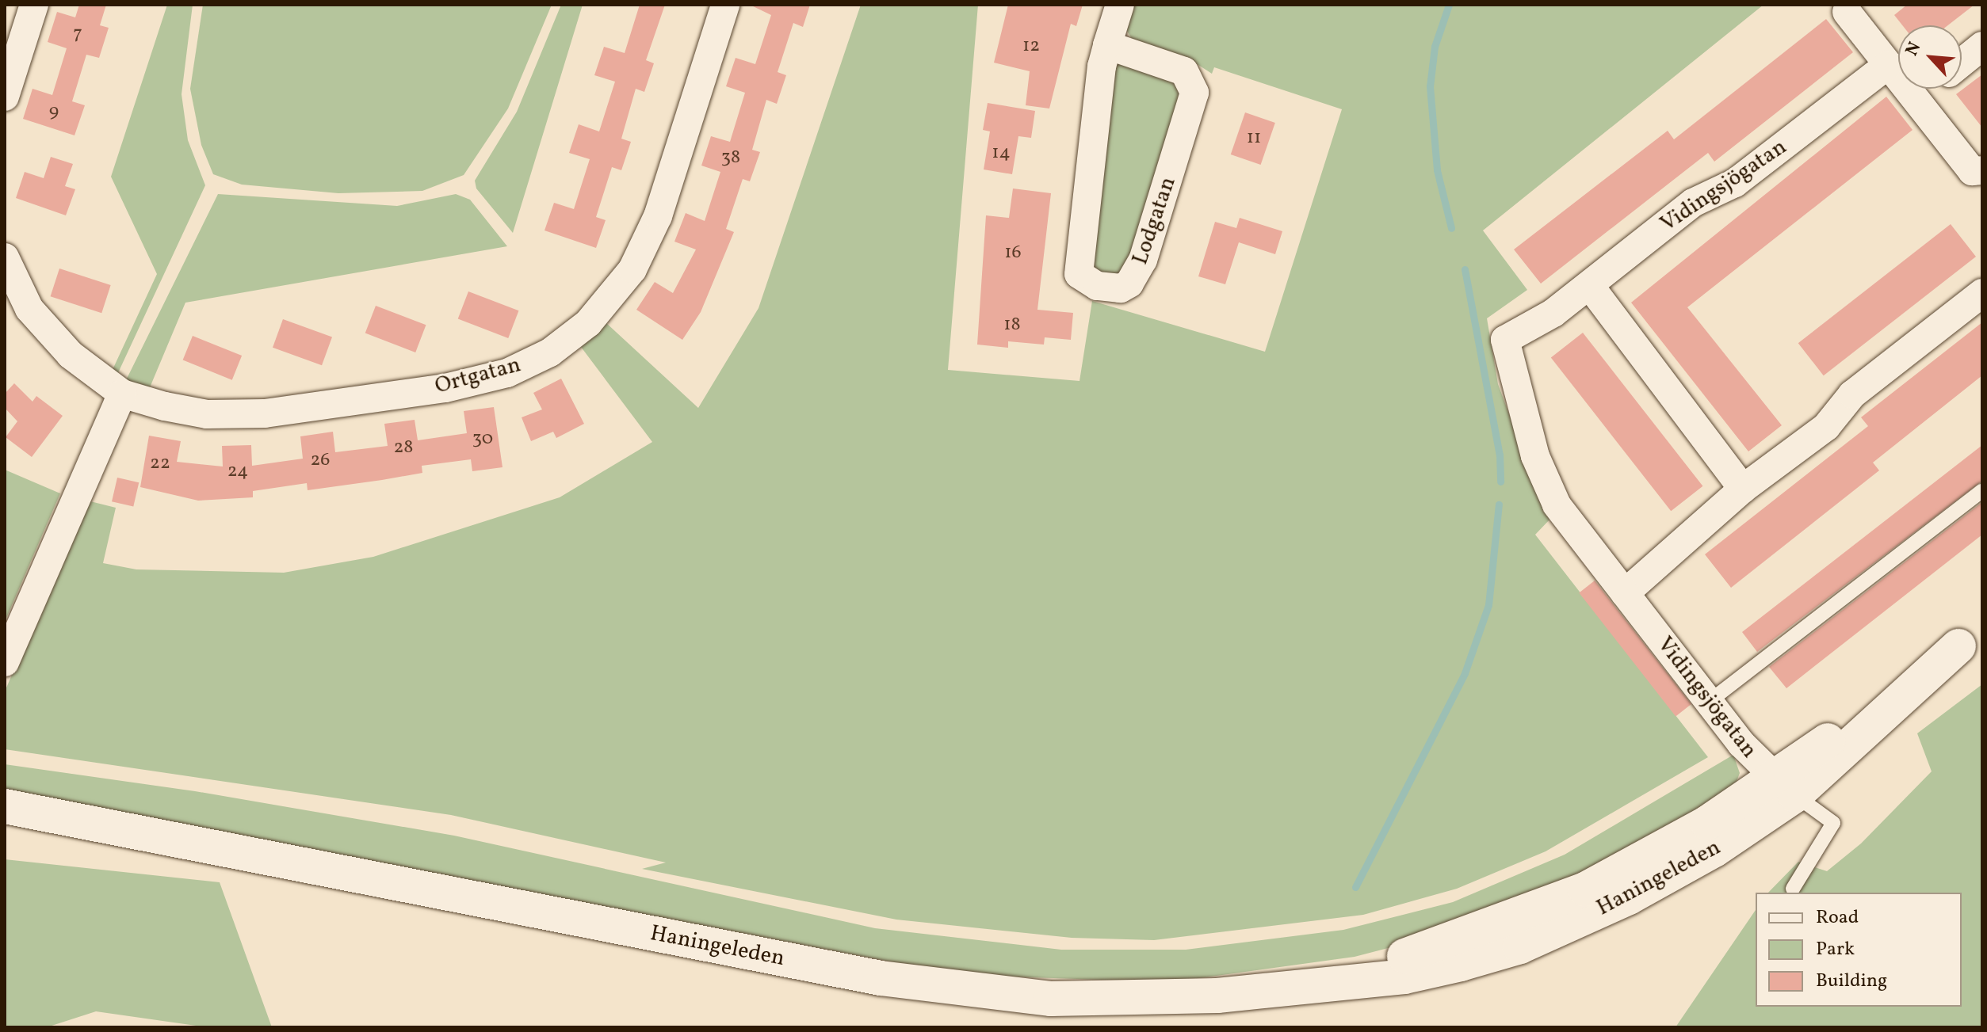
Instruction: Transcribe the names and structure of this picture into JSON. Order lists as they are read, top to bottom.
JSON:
{
  "streets": {
    "main road": ["Haningeleden"],
    "street": ["Vidingsjögatan", "Lodgatan", "Ortgatan"]
  },
  "crossings": [
    ["Vidingsjögatan", "Haningeleden"]
  ],
  "house_numbers": [
    "7",
    "12",
    "9",
    "11",
    "14",
    "38",
    "16",
    "18",
    "30",
    "28",
    "26",
    "22",
    "24"
  ],
  "legend": ["Road", "Park", "Building"],
  "north": "top left"
}
